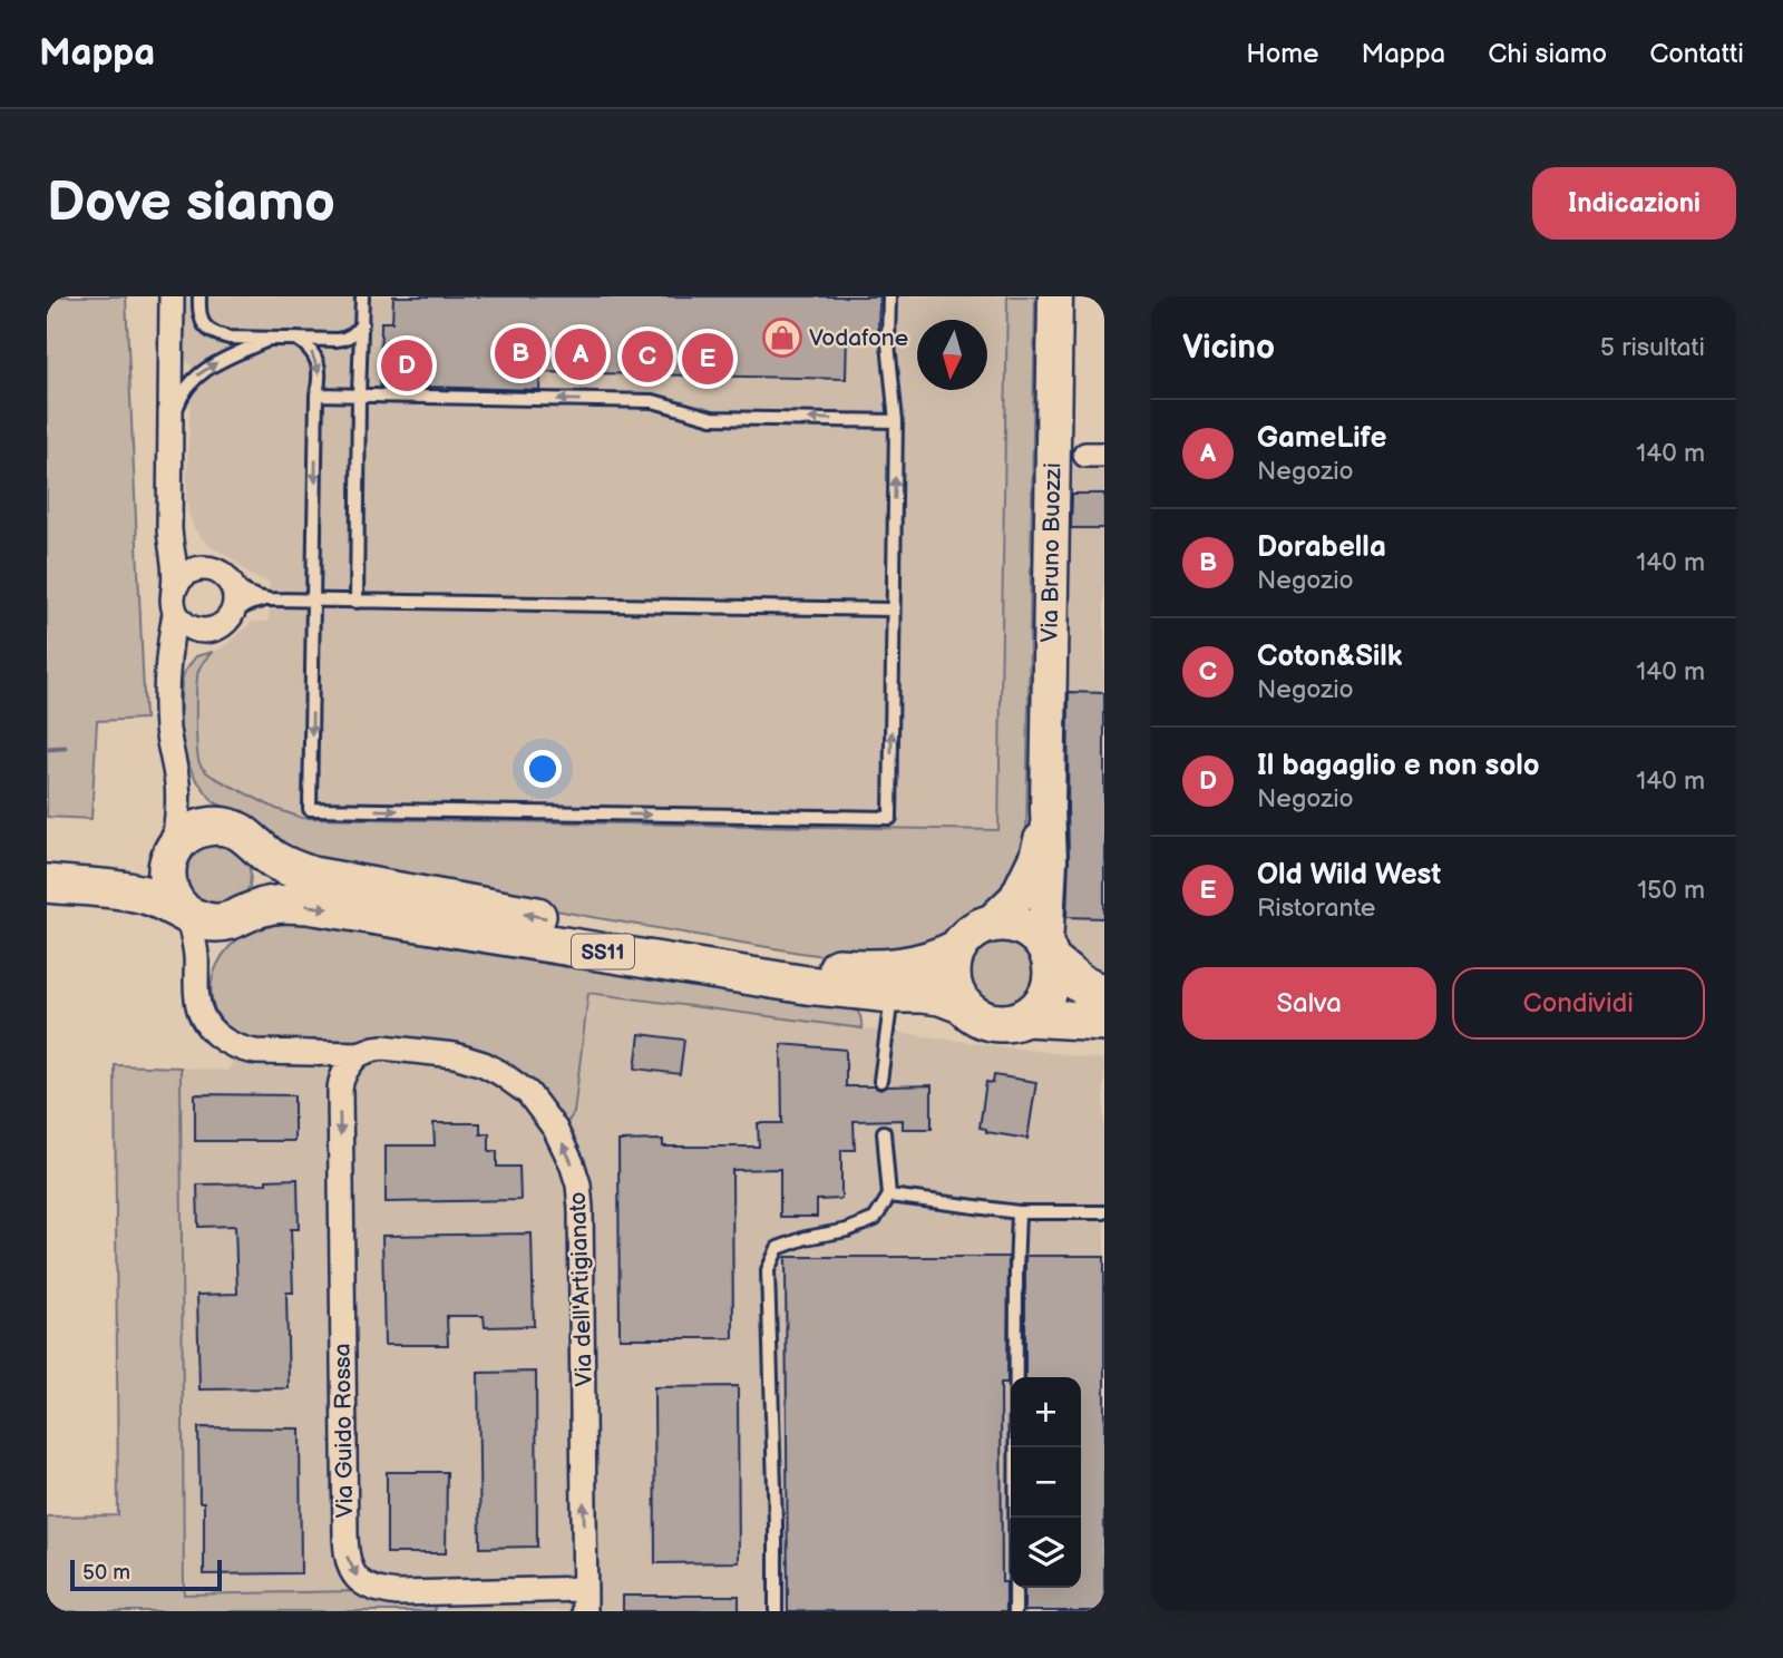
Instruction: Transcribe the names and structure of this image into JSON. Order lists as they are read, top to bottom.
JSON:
{
  "streets": {
    "main road": ["Via Bruno Buozzi", "SS11"],
    "street": ["Via dell'Artigianato", "Via Guido Rossa"]
  },
  "crossings": [
    ["Via Bruno Buozzi", "SS11"],
    ["SS11", "Via dell'Artigianato"],
    ["Via dell'Artigianato", "Via Guido Rossa"]
  ],
  "one_way": ["Via dell'Artigianato"],
  "places": {
    "shop": ["Vodafone"]
  },
  "scale_bar": "50 m",
  "north": "bottom",
  "page": {
    "header": "Mappa",
    "nav": [
      "Home",
      "Mappa",
      "Chi siamo",
      "Contatti"
    ],
    "buttons": [
      "Indicazioni",
      ["Salva", "Condividi"]
    ],
    "title": "Dove siamo",
    "heading": ["Vicino", "5 risultati"],
    "pins": [
      "B",
      "A",
      "C",
      "E",
      "D"
    ],
    "list": [
      {
        "mark": "A",
        "name": "GameLife",
        "note": "Negozio",
        "value": "140 m"
      },
      {
        "mark": "B",
        "name": "Dorabella",
        "note": "Negozio",
        "value": "140 m"
      },
      {
        "mark": "C",
        "name": "Coton&Silk",
        "note": "Negozio",
        "value": "140 m"
      },
      {
        "mark": "D",
        "name": "Il bagaglio e non solo",
        "note": "Negozio",
        "value": "140 m"
      },
      {
        "mark": "E",
        "name": "Old Wild West",
        "note": "Ristorante",
        "value": "150 m"
      }
    ],
    "map_buttons": ["+", "−"],
    "scale": "50 m"
  }
}
